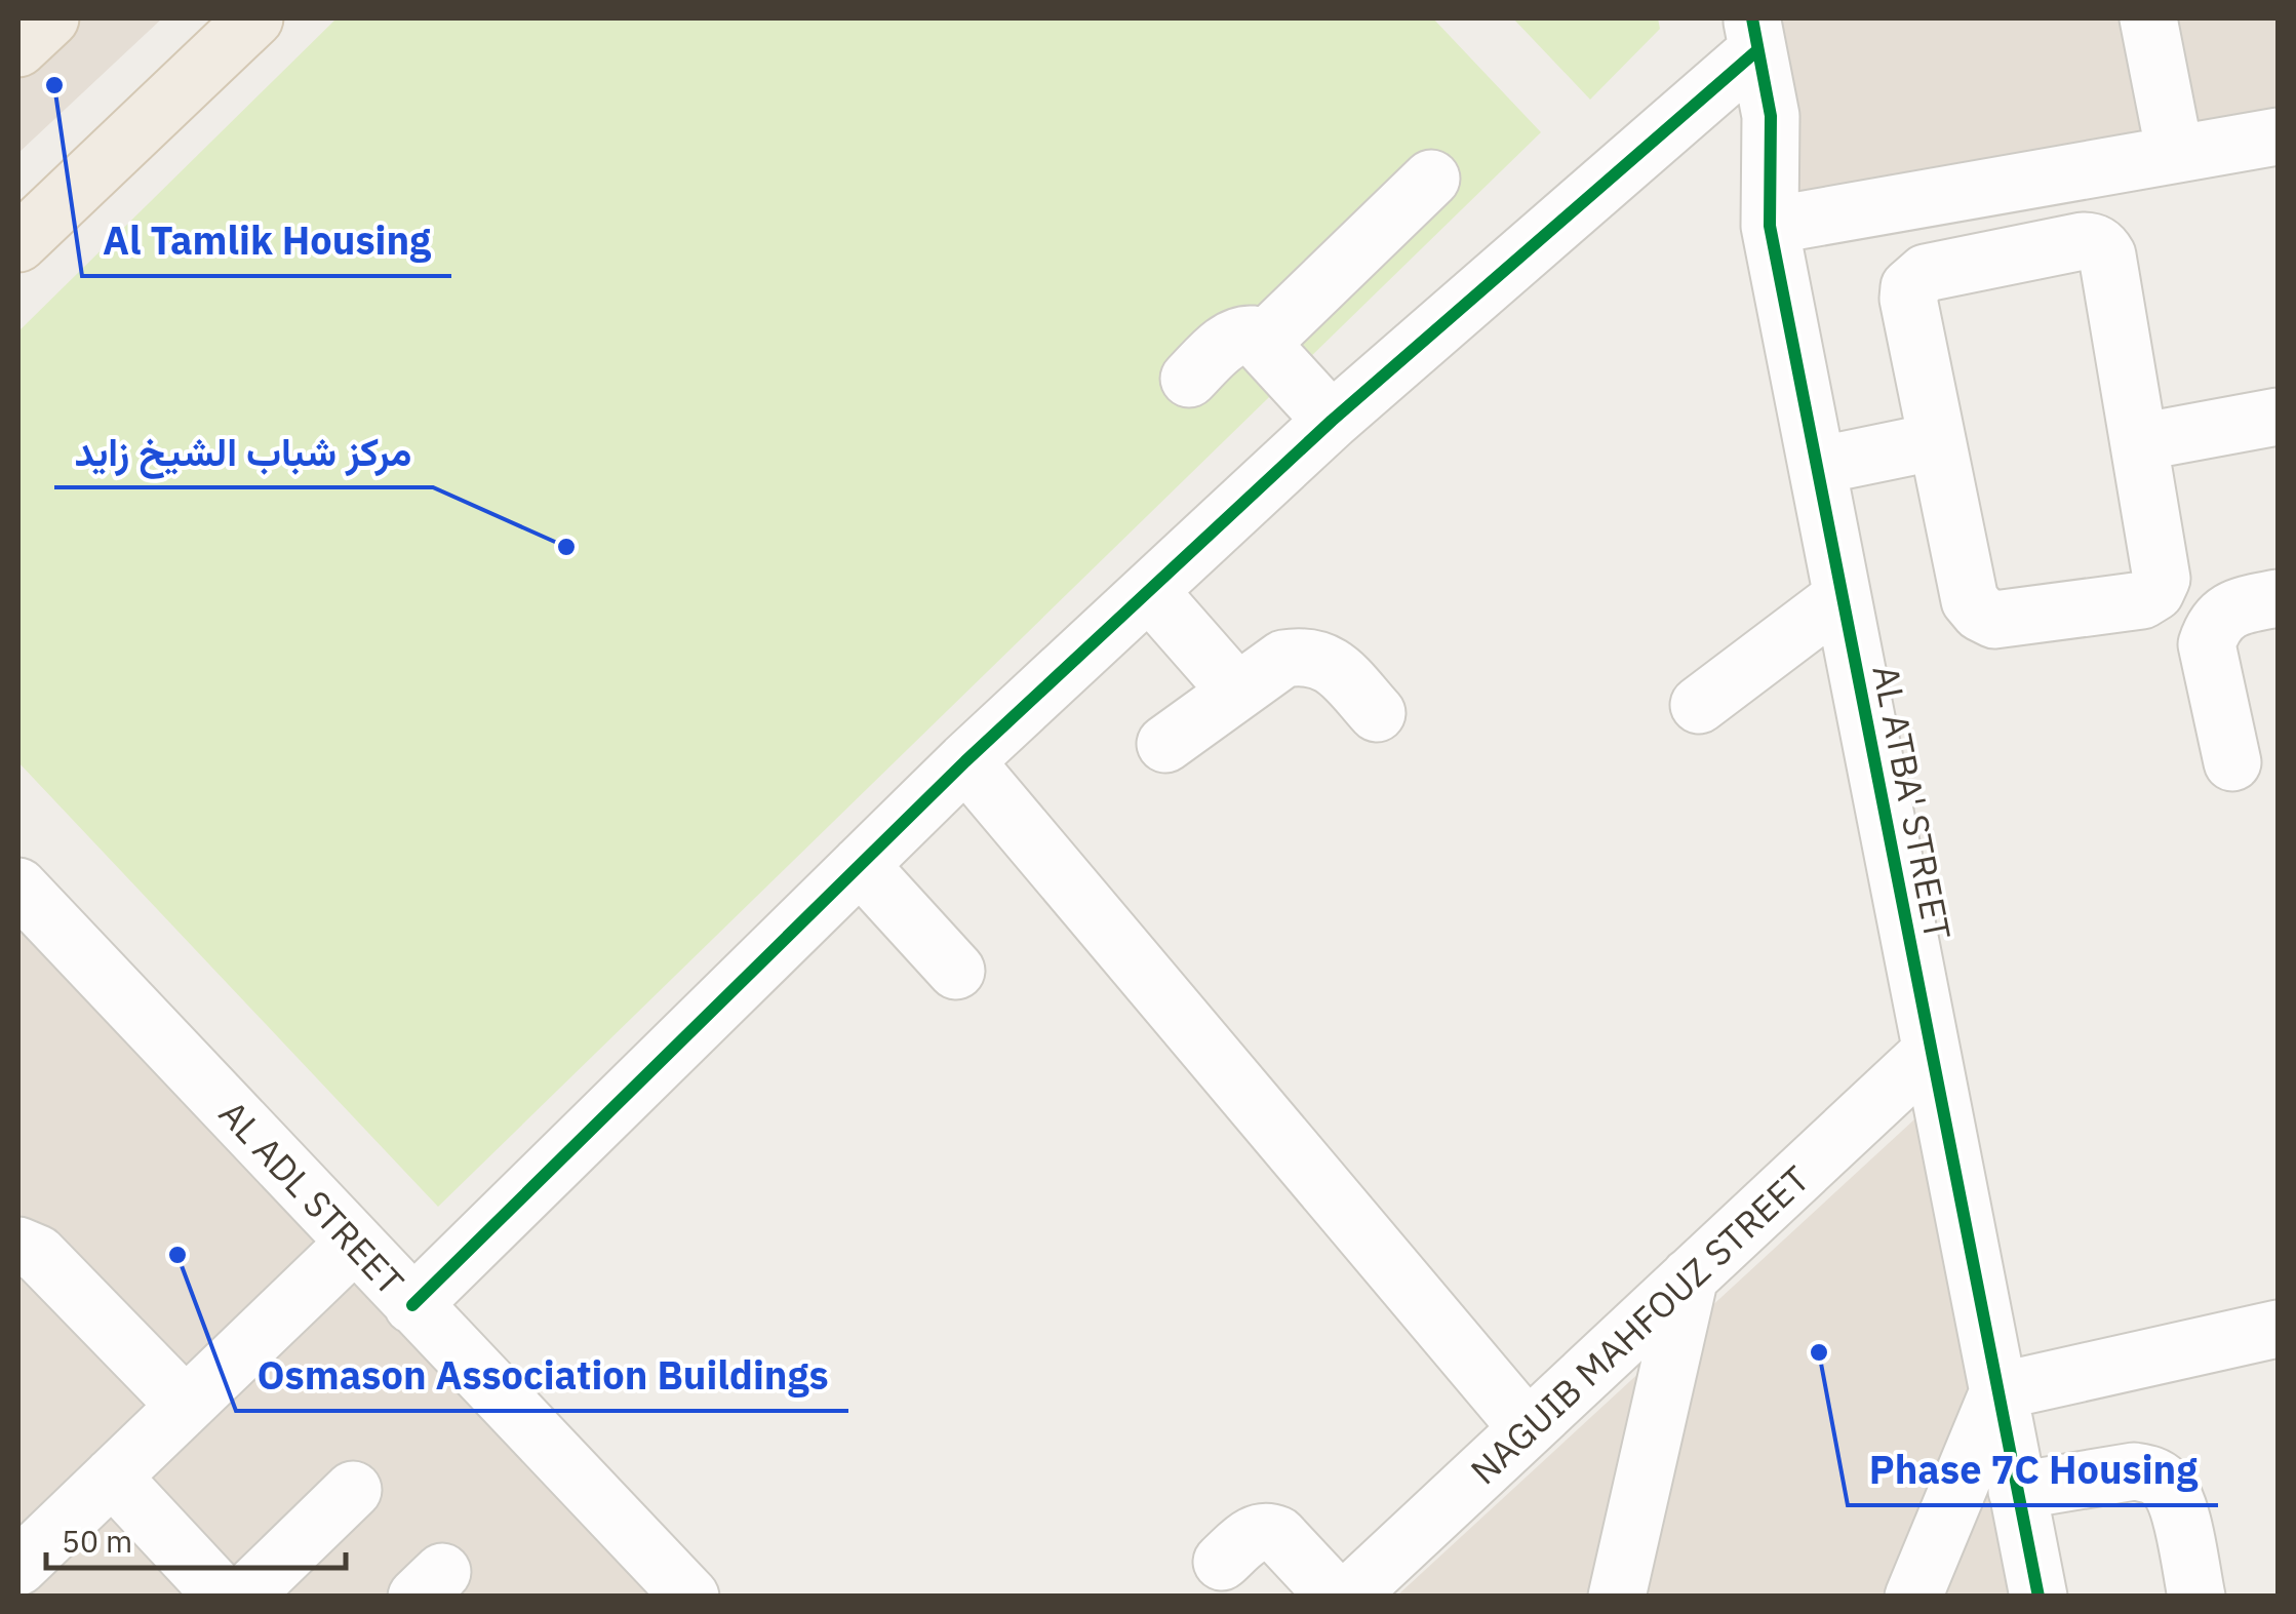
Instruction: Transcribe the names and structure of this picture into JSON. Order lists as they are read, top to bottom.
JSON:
{
  "streets": {
    "street": ["AL ATBA' STREET", "AL ADL STREET", "NAGUIB MAHFOUZ STREET"]
  },
  "crossings": [
    ["AL ATBA' STREET", "NAGUIB MAHFOUZ STREET"]
  ],
  "places": [
    "Al Tamlik Housing",
    "مركز شباب الشيخ زايد",
    "Osmason Association Buildings",
    "Phase 7C Housing"
  ],
  "scale_bar": "50 m"
}
